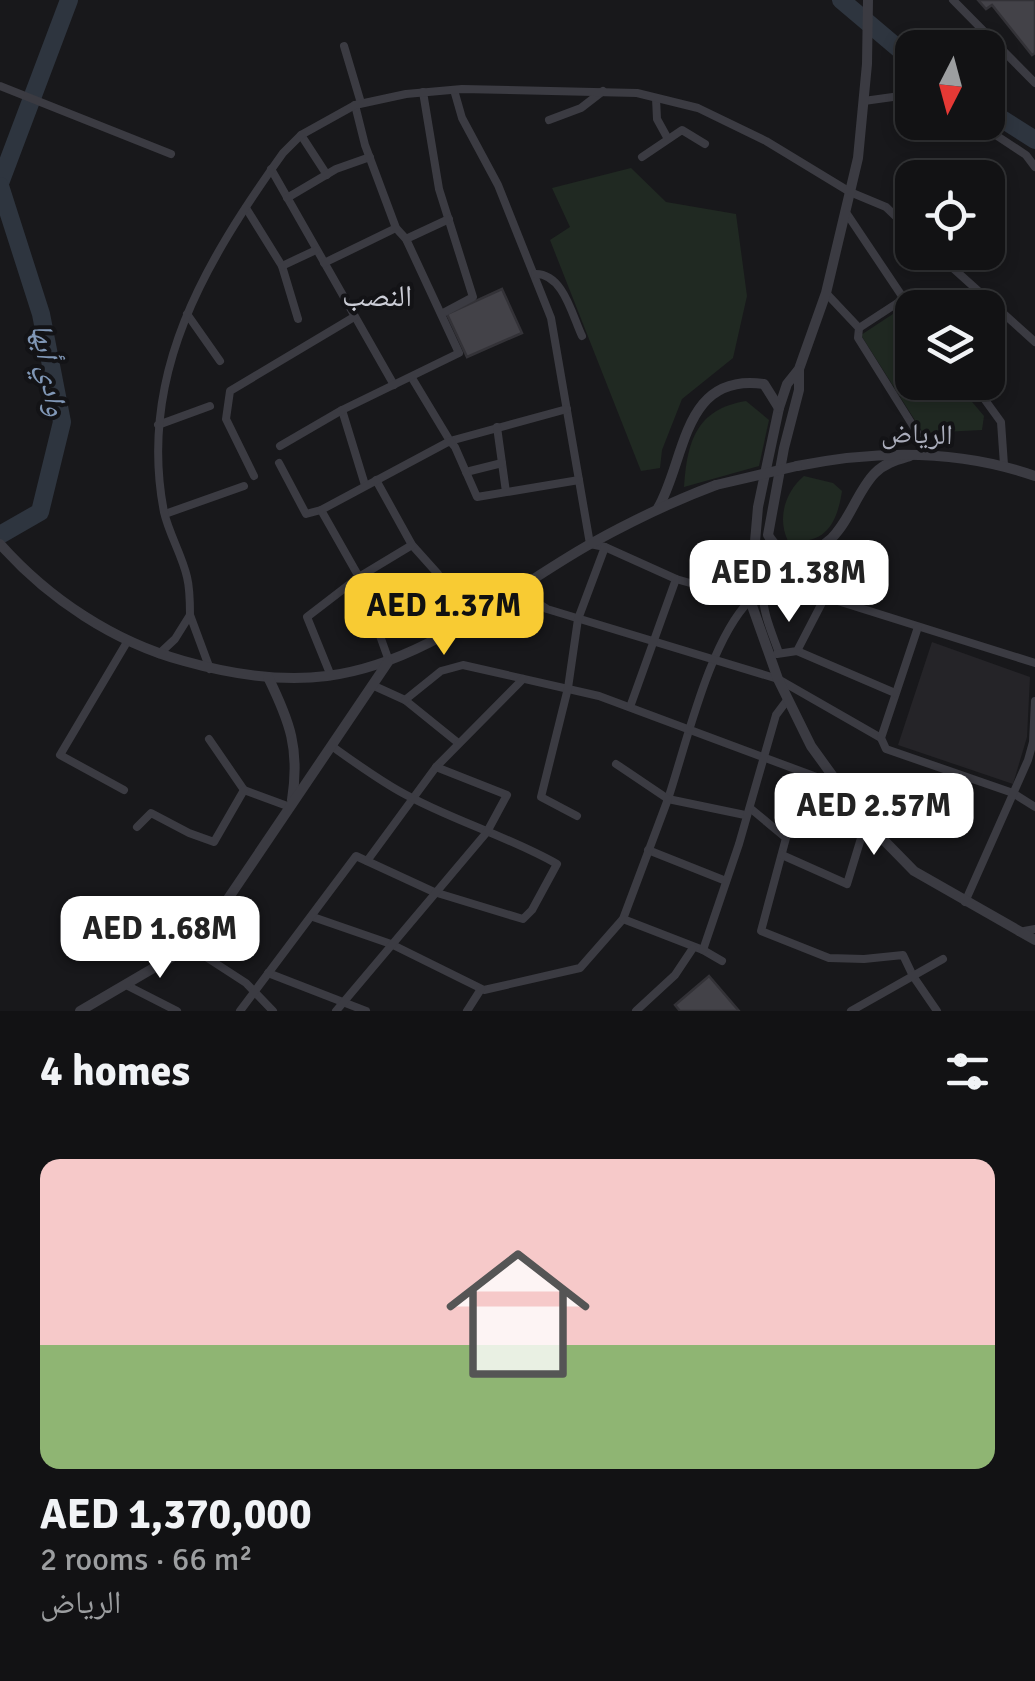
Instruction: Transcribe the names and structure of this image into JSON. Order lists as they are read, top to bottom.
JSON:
{
  "streets": {
    "street": ["الرياض"]
  },
  "districts": ["النصب"],
  "water": ["وادي أبها"],
  "north": "bottom",
  "page": {
    "price": [
      "AED 1.38M",
      "AED 1.37M",
      "AED 2.57M",
      "AED 1.68M"
    ],
    "heading": "4 homes",
    "list": [
      {
        "name": "AED 1,370,000",
        "note": "2 rooms · 66 m² · الرياض"
      }
    ]
  }
}
